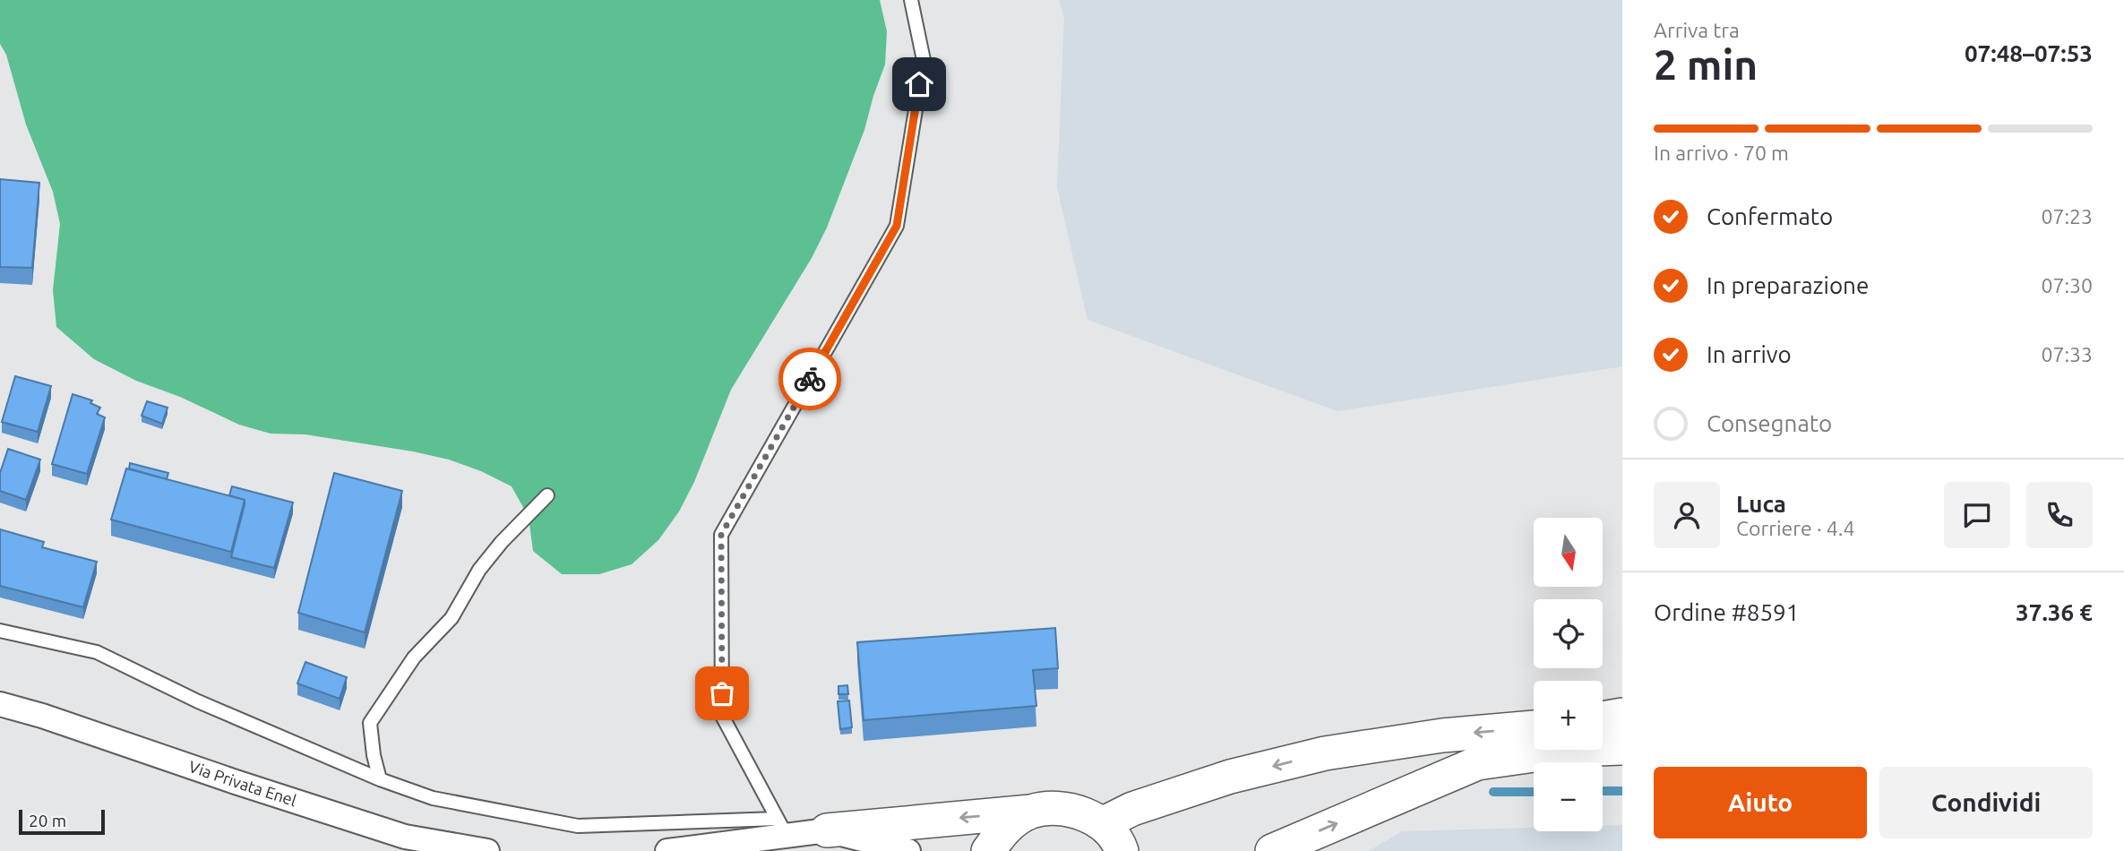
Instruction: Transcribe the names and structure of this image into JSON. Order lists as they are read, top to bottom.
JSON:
{
  "streets": {
    "street": ["Via Privata Enel"]
  },
  "scale_bar": "20 m",
  "north": "bottom",
  "page": {
    "heading": ["2 min", "Arriva tra", "07:48–07:53"],
    "panel": [
      "Luca",
      "Corriere · 4.4",
      "Ordine #8591",
      "37.36 €"
    ],
    "bar": "In arrivo · 70 m",
    "list": [
      ["Confermato", "07:23"],
      ["In preparazione", "07:30"],
      ["In arrivo", "07:33"],
      "Consegnato"
    ],
    "map_buttons": ["+", "−"],
    "buttons": ["Aiuto", "Condividi"],
    "scale": "20 m"
  }
}
